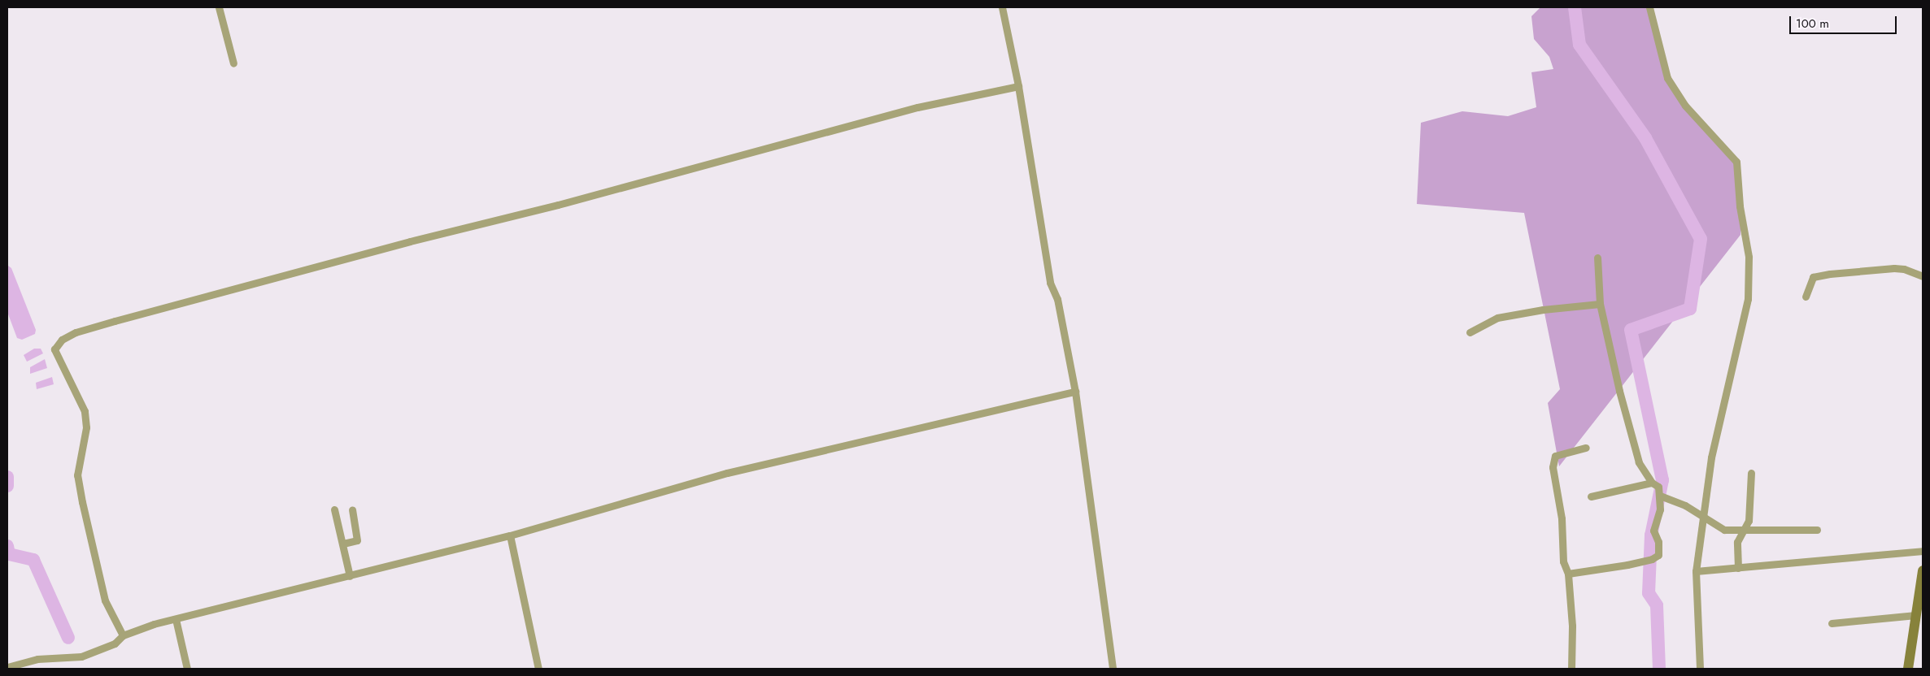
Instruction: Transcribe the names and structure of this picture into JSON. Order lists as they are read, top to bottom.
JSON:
{
  "scale_bar": "100 m"
}
